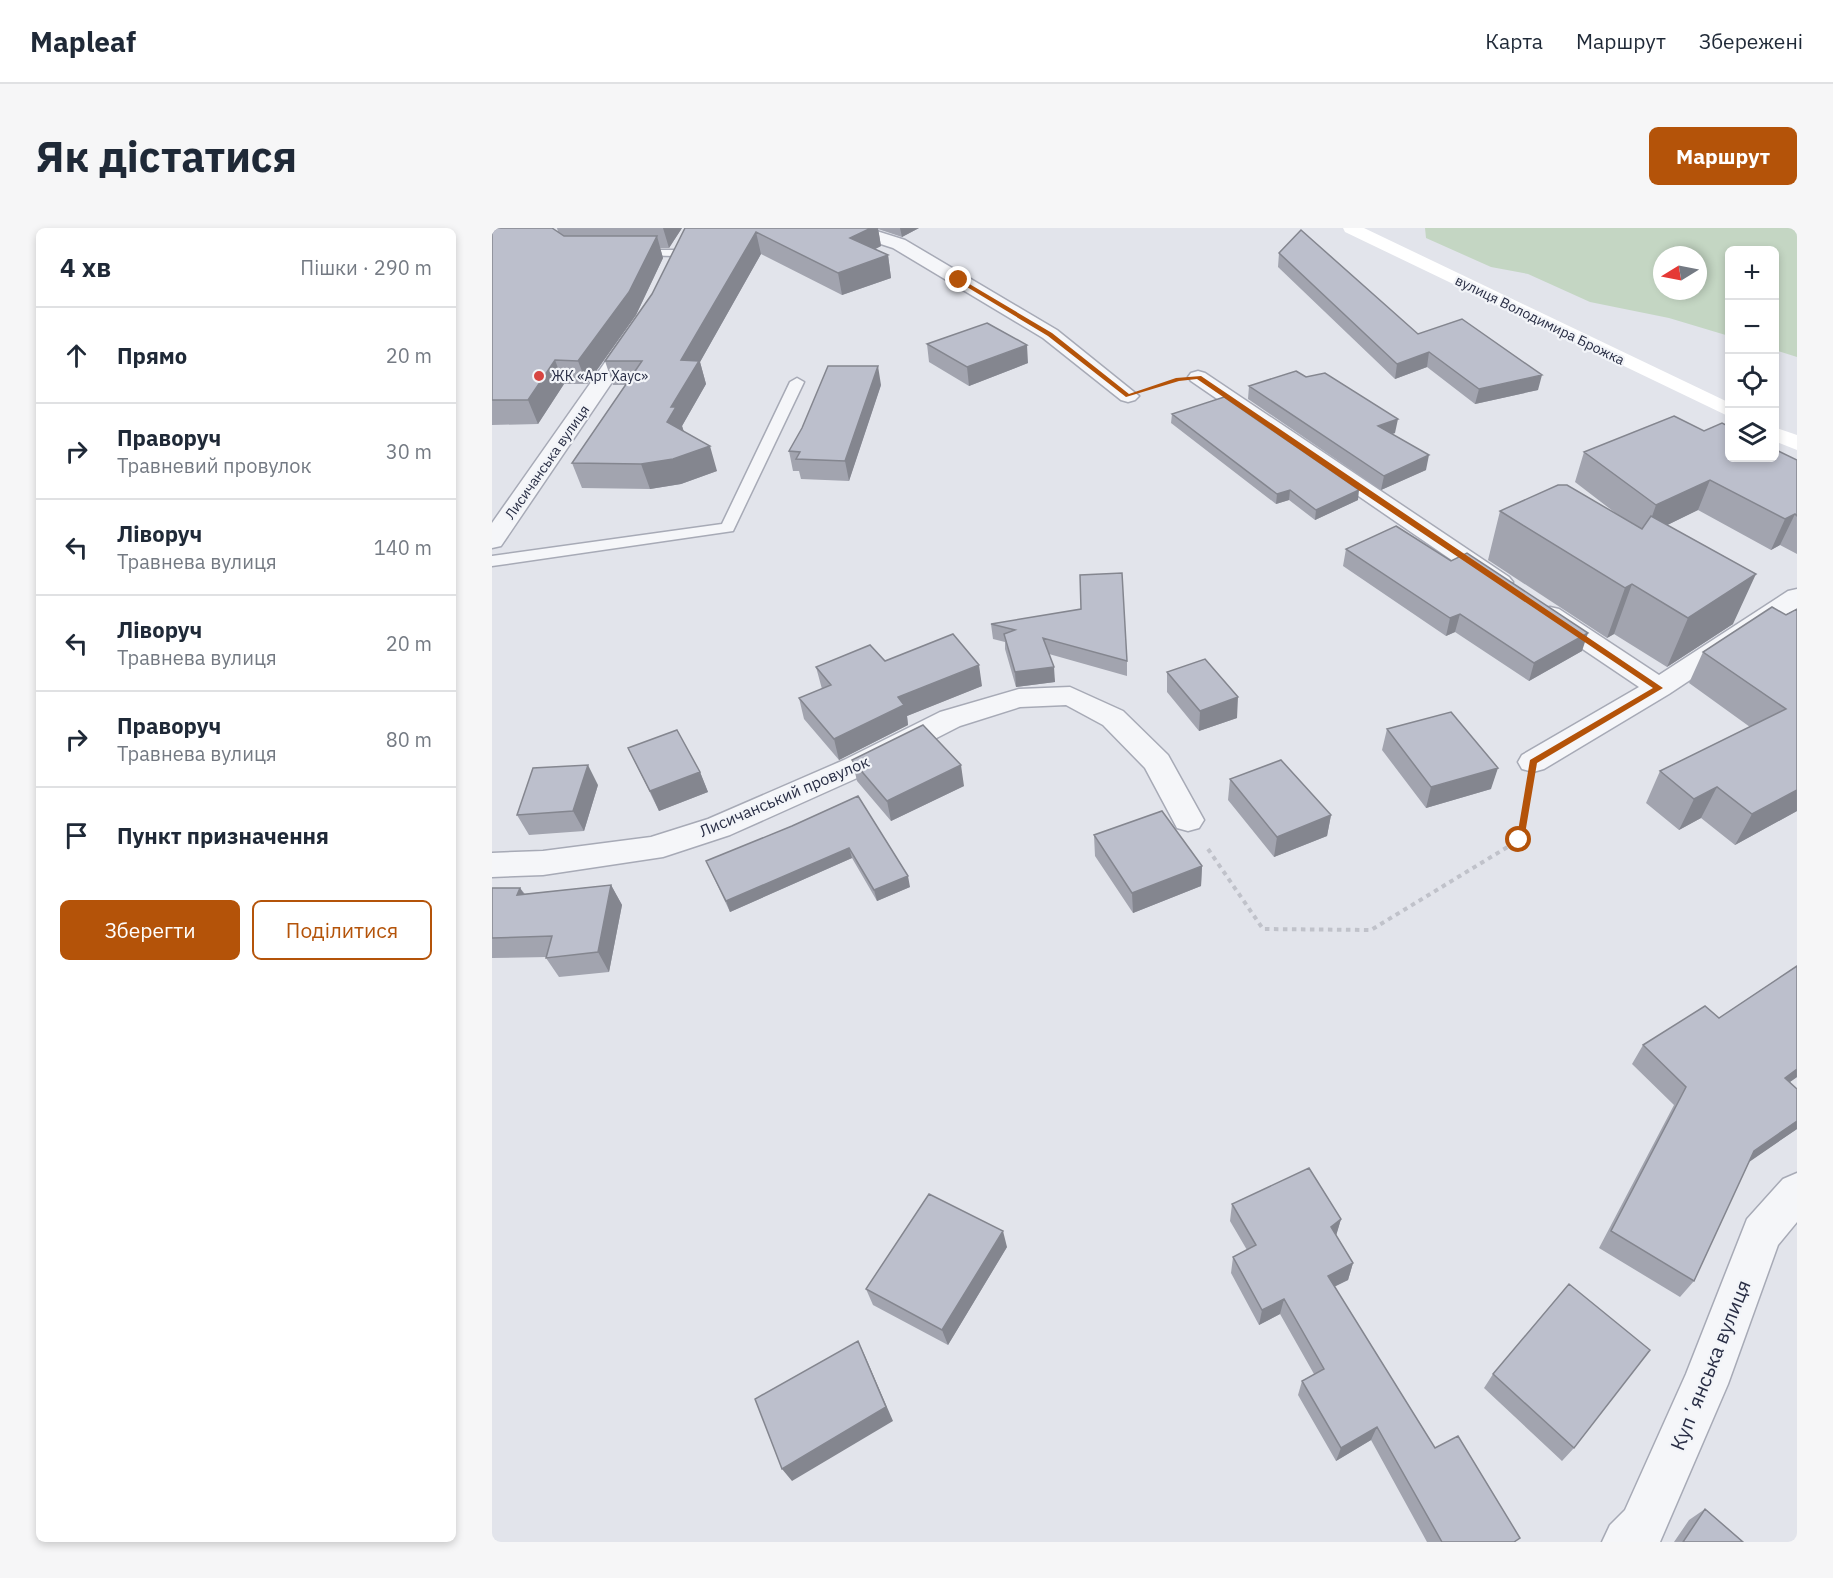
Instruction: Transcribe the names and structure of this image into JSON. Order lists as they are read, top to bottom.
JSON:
{
  "streets": {
    "main road": ["вулиця Володимира Брожка"],
    "street": ["Лисичанська вулиця", "Лисичанський провулок", "Купʼянська вулиця"]
  },
  "places": ["ЖК «Арт Хаус»"],
  "north": "left",
  "page": {
    "header": "Mapleaf",
    "nav": ["Карта", "Маршрут", "Збережені"],
    "buttons": [
      "Маршрут",
      ["Зберегти", "Поділитися"]
    ],
    "title": "Як дістатися",
    "heading": ["4 хв", "Пішки · 290 m"],
    "map_buttons": ["+", "−"],
    "list": [
      ["Прямо", "20 m"],
      ["Праворуч", "Травневий провулок", "30 m"],
      ["Ліворуч", "Травнева вулиця", "140 m"],
      ["Ліворуч", "Травнева вулиця", "20 m"],
      ["Праворуч", "Травнева вулиця", "80 m"],
      "Пункт призначення"
    ]
  }
}
